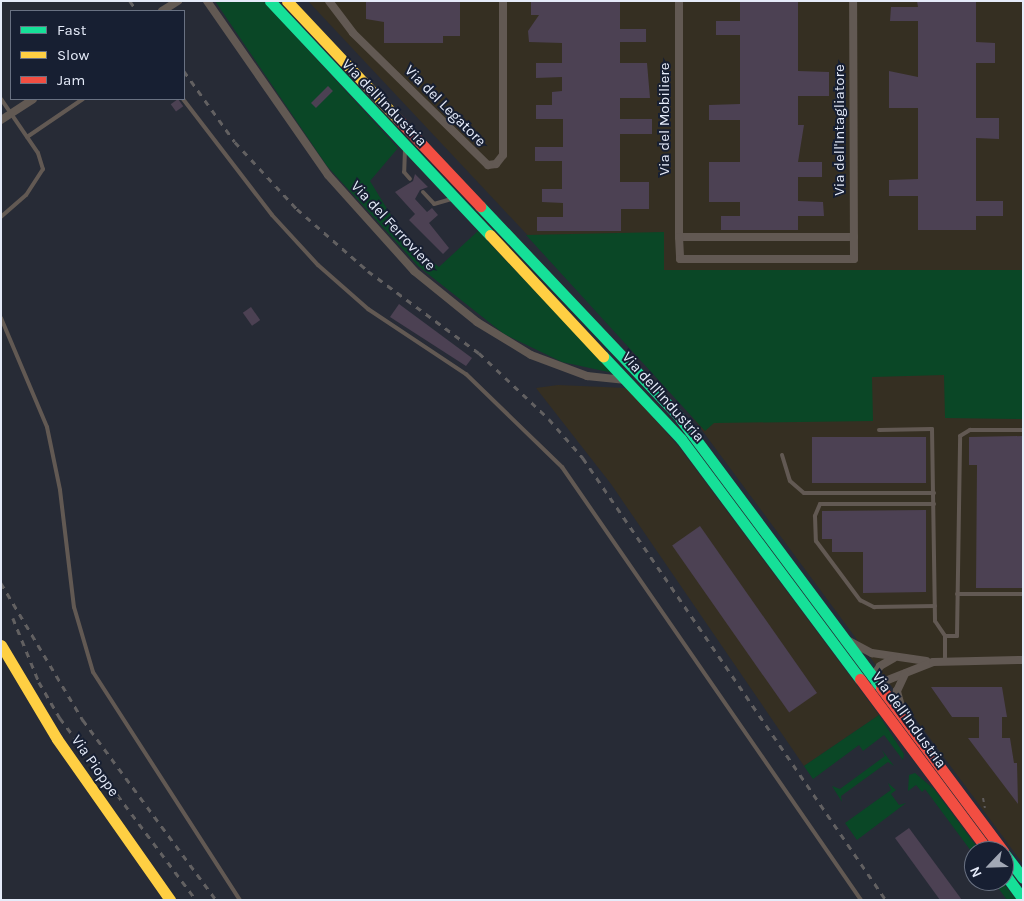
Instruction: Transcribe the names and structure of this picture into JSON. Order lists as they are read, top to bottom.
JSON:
{
  "streets": {
    "main road": ["Via dell'Industria", "Via Pioppe"],
    "street": [
      "Via del Legatore",
      "Via del Mobiliere",
      "Via dell'Intagliatore",
      "Via del Ferroviere"
    ]
  },
  "crossings": [
    ["Via dell'Industria", "Via del Ferroviere"],
    ["Via del Mobiliere", "Via dell'Intagliatore"]
  ],
  "legend": ["Fast", "Slow", "Jam"],
  "north": "bottom left"
}
